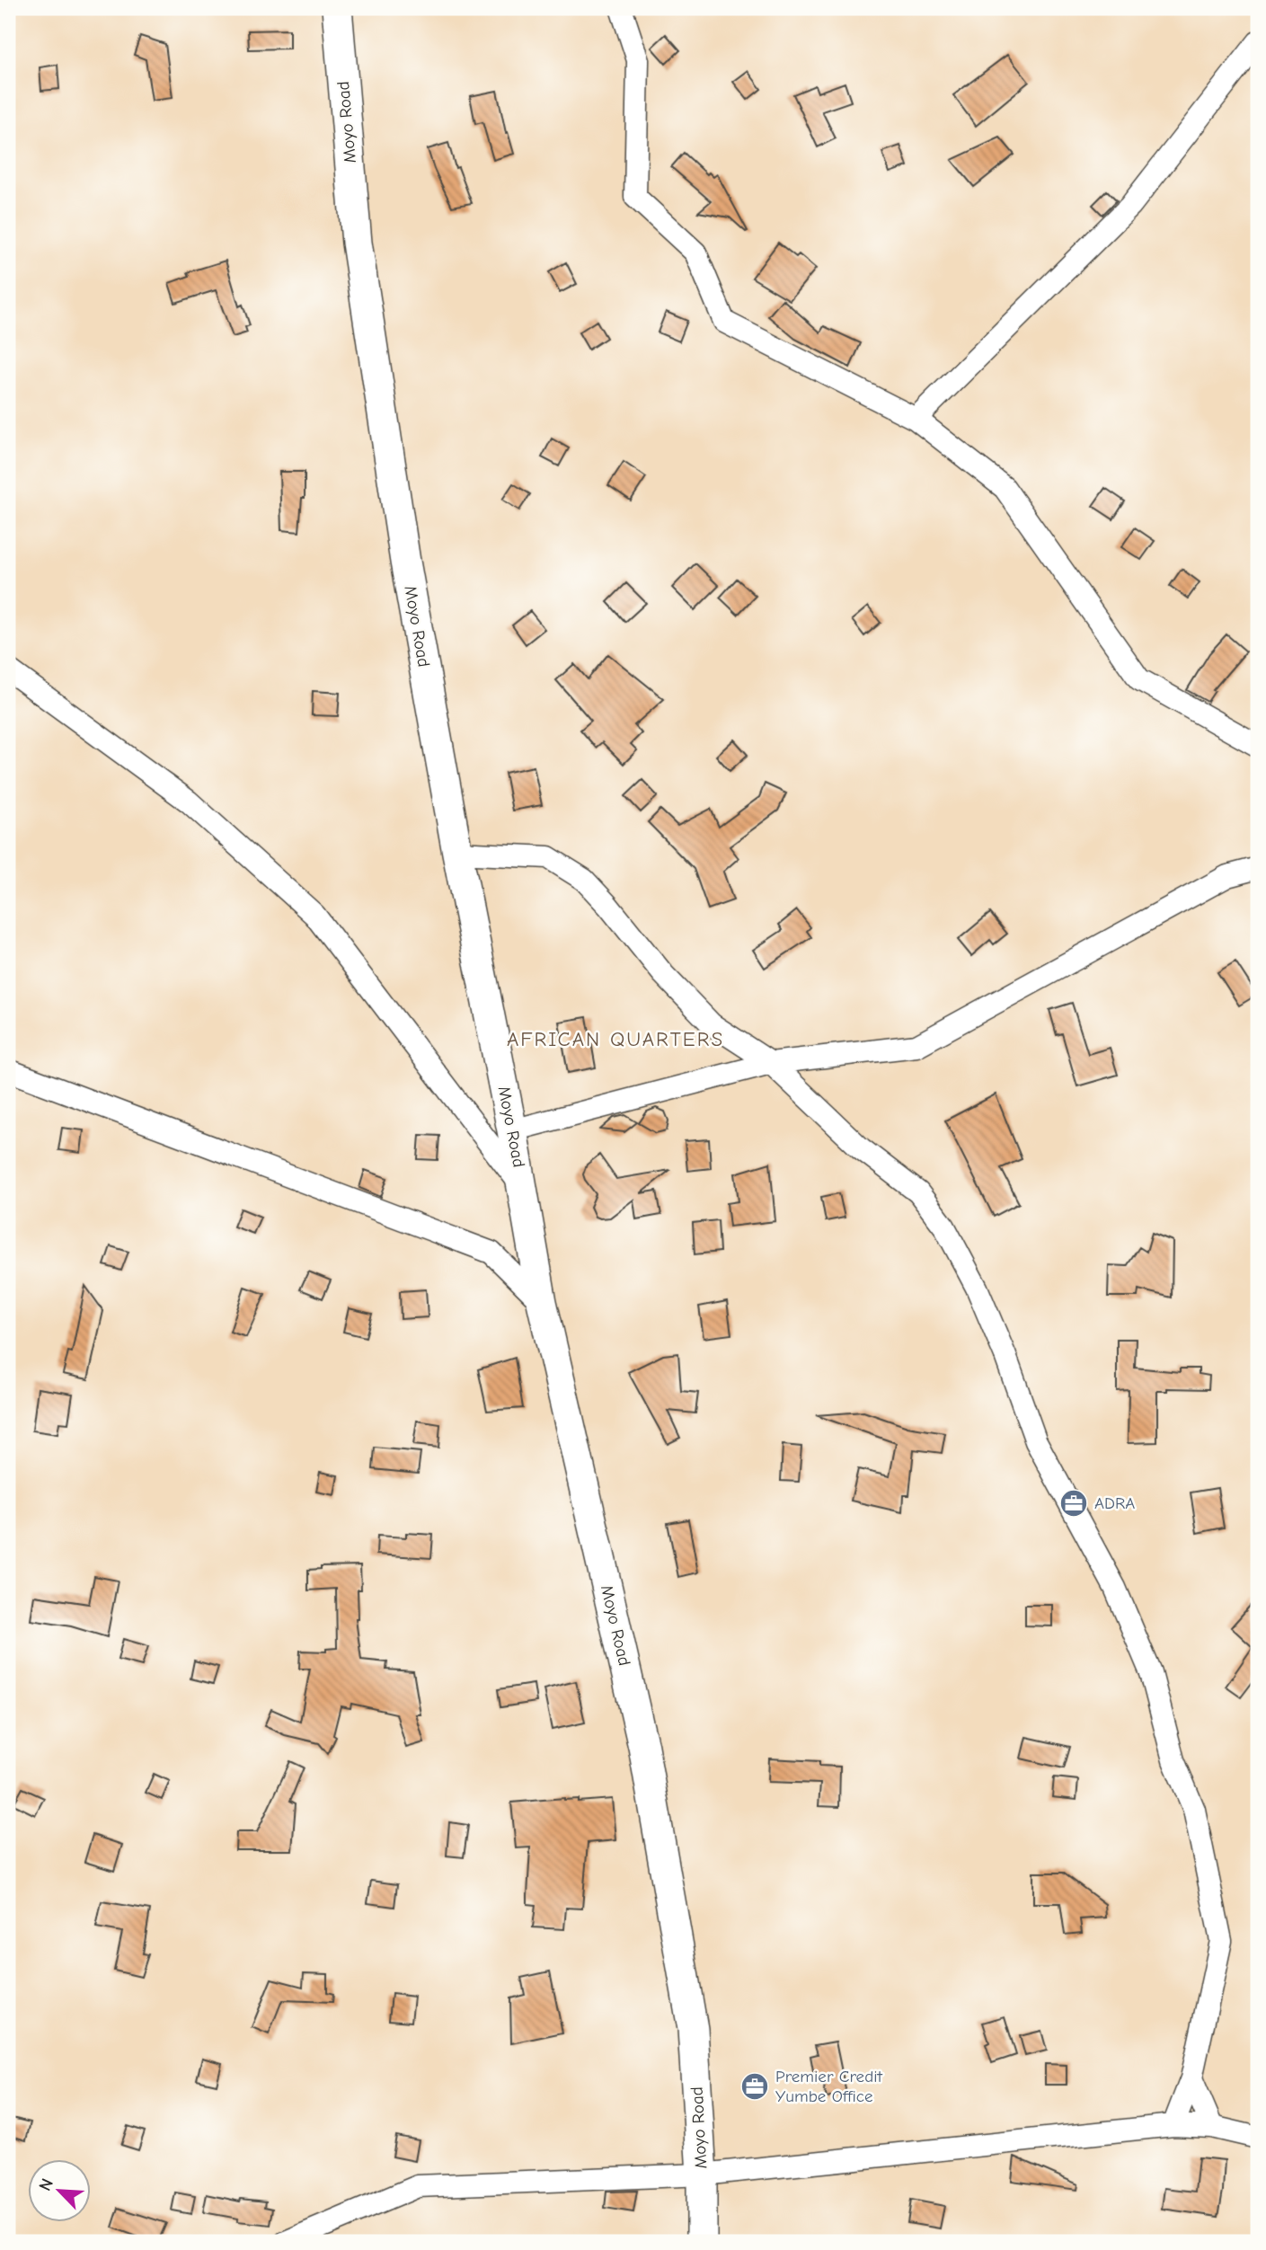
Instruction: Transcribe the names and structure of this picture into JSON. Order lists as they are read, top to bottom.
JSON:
{
  "streets": {
    "main road": ["Moyo Road"]
  },
  "districts": ["AFRICAN QUARTERS"],
  "places": {
    "office": ["ADRA", "Premier Credit Yumbe Office"]
  },
  "north": "top left"
}
